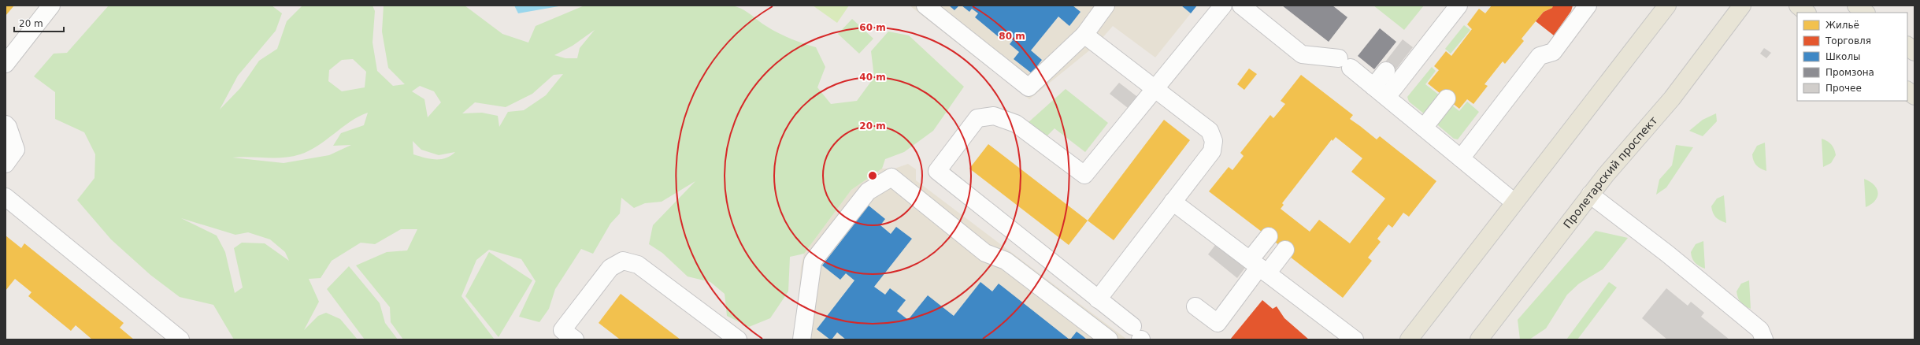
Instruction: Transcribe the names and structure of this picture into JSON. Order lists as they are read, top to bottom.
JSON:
{
  "streets": {
    "main road": ["Пролетарский проспект"]
  },
  "legend": [
    "Жильё",
    "Торговля",
    "Школы",
    "Промзона",
    "Прочее"
  ],
  "scale_bar": "20 m",
  "rings": [
    "60 m",
    "80 m",
    "40 m",
    "20 m"
  ]
}
